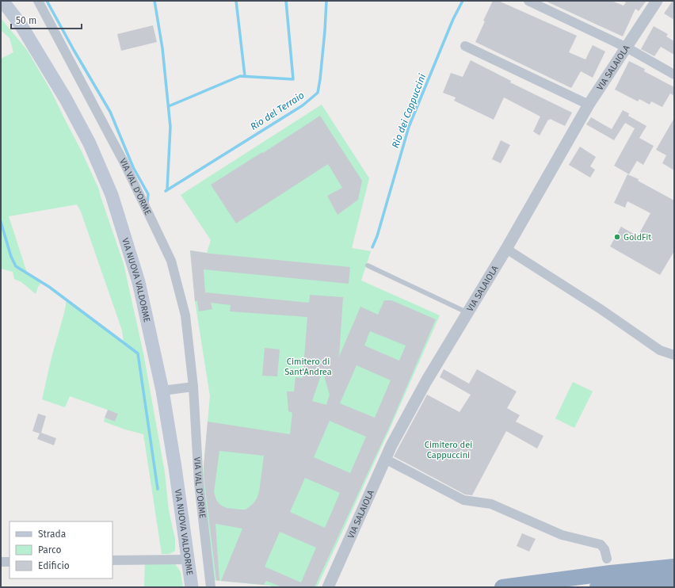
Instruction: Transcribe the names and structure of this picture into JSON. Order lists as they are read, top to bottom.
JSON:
{
  "streets": {
    "main road": ["VIA NUOVA VALDORME"],
    "street": ["VIA SALAIOLA", "VIA VAL D'ORME"]
  },
  "water": ["Rio del Terraio", "Rio dei Cappuccini"],
  "parks": ["Cimitero di Sant'Andrea", "Cimitero dei Cappuccini"],
  "places": ["GoldFit"],
  "legend": ["Strada", "Parco", "Edificio"],
  "scale_bar": "50 m"
}
